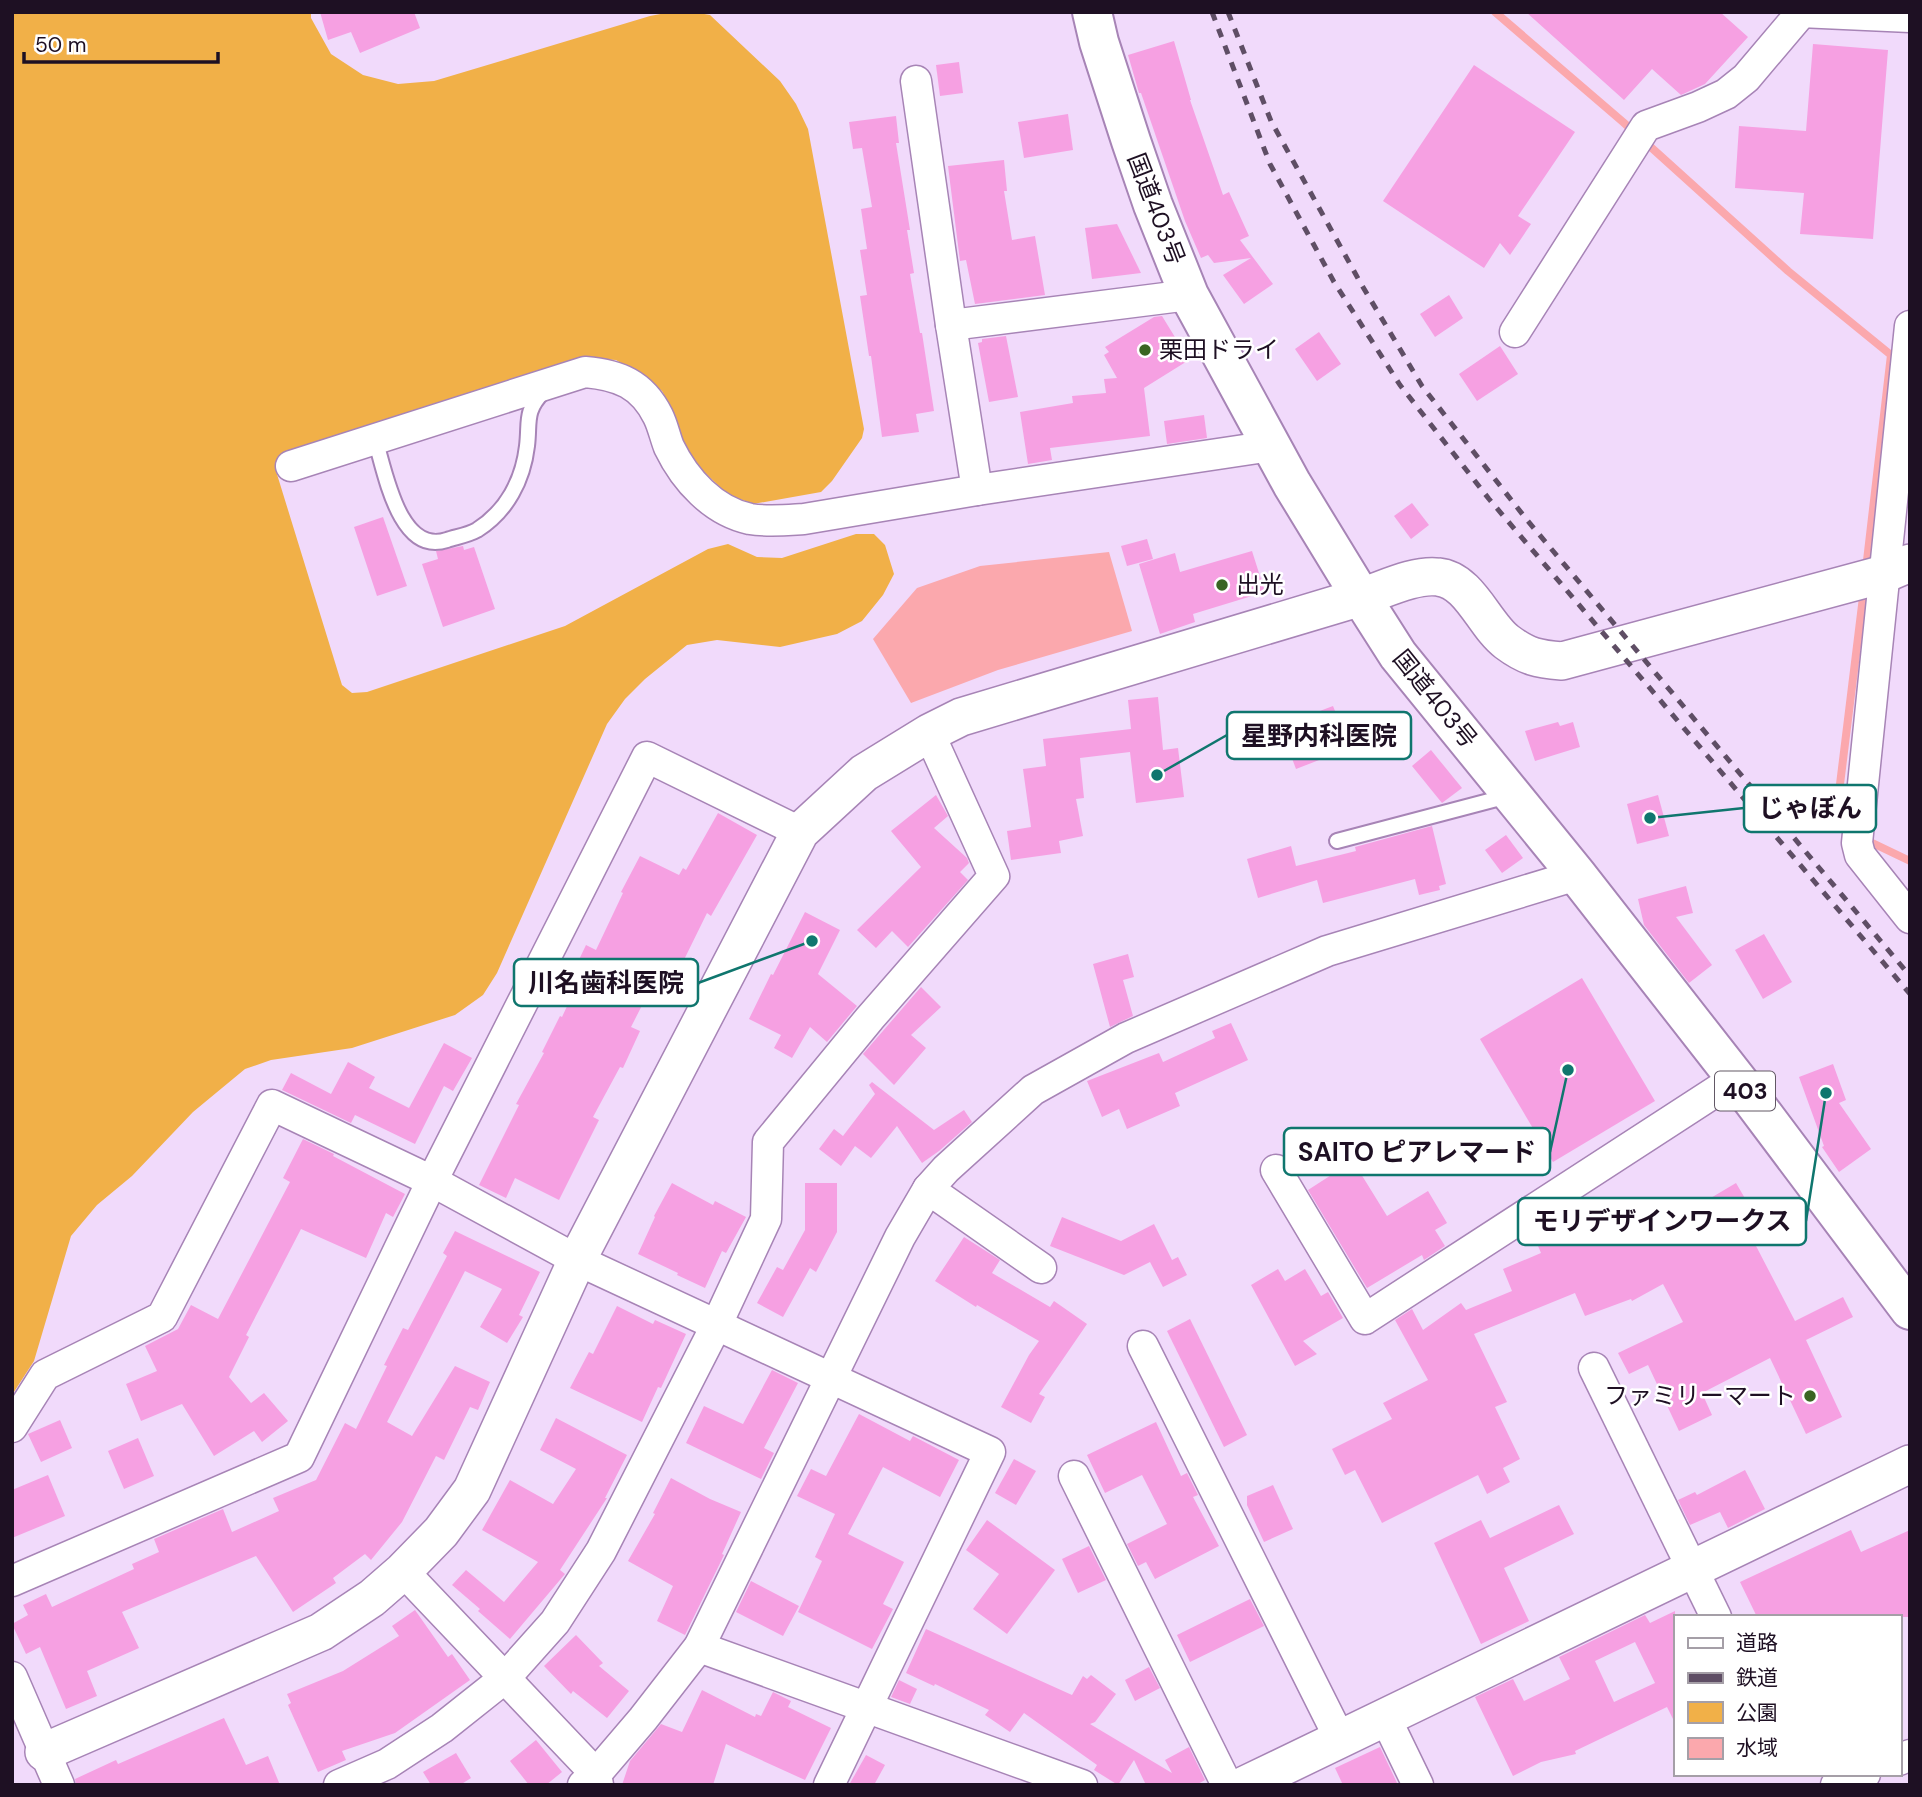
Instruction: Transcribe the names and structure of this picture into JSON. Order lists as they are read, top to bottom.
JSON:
{
  "streets": {
    "highway": ["国道403号", "403"]
  },
  "places": [
    "栗田ドライ",
    "出光",
    "星野内科医院",
    "じゃぼん",
    "川名歯科医院",
    "SAITO ピアレマード",
    "モリデザインワークス",
    "ファミリーマート"
  ],
  "legend": [
    "道路",
    "鉄道",
    "公園",
    "水域"
  ],
  "scale_bar": "50 m"
}
